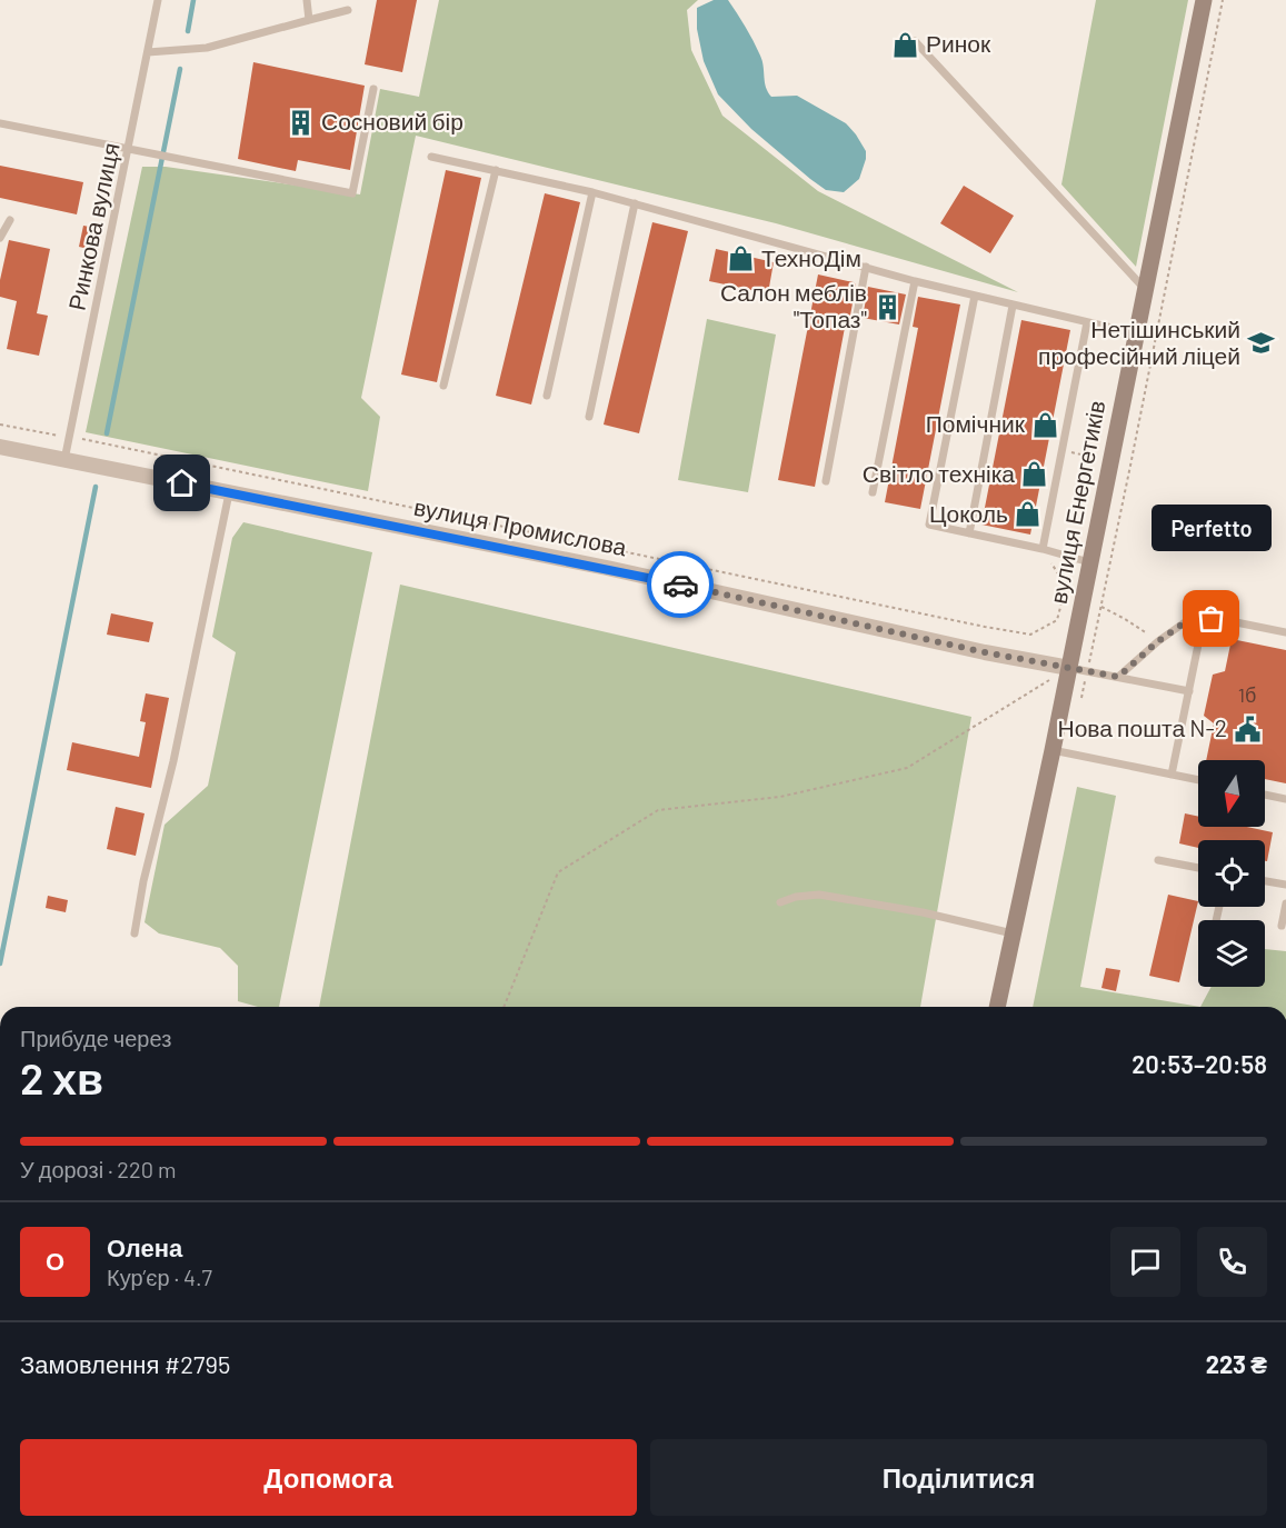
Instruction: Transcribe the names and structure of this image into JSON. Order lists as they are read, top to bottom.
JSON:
{
  "streets": {
    "main road": ["вулиця Енергетиків"],
    "street": ["вулиця Промислова"],
    "lane": ["Ринкова вулиця"]
  },
  "crossings": [
    ["Ринкова вулиця", "вулиця Промислова"],
    ["вулиця Енергетиків", "вулиця Промислова"]
  ],
  "places": {
    "shop": [
      "Ринок",
      "ТехноДім",
      "Помічник",
      "Світло техніка",
      "Цоколь"
    ],
    "building": ["Сосновий бір", "Салон меблів \"Топаз\""],
    "school or university": ["Нетішинський професійний ліцей"],
    "other": ["Perfetto"],
    "public building": ["Нова пошта N-2"]
  },
  "house_numbers": ["1б"],
  "north": "bottom",
  "page": {
    "bubble": "Perfetto",
    "heading": ["2 хв", "Прибуде через", "20:53–20:58"],
    "panel": [
      "Олена",
      "Кур’єр · 4.7",
      "Замовлення #2795",
      "223 ₴"
    ],
    "bar": "У дорозі · 220 m",
    "round": "О",
    "buttons": ["Допомога", "Поділитися"]
  }
}
